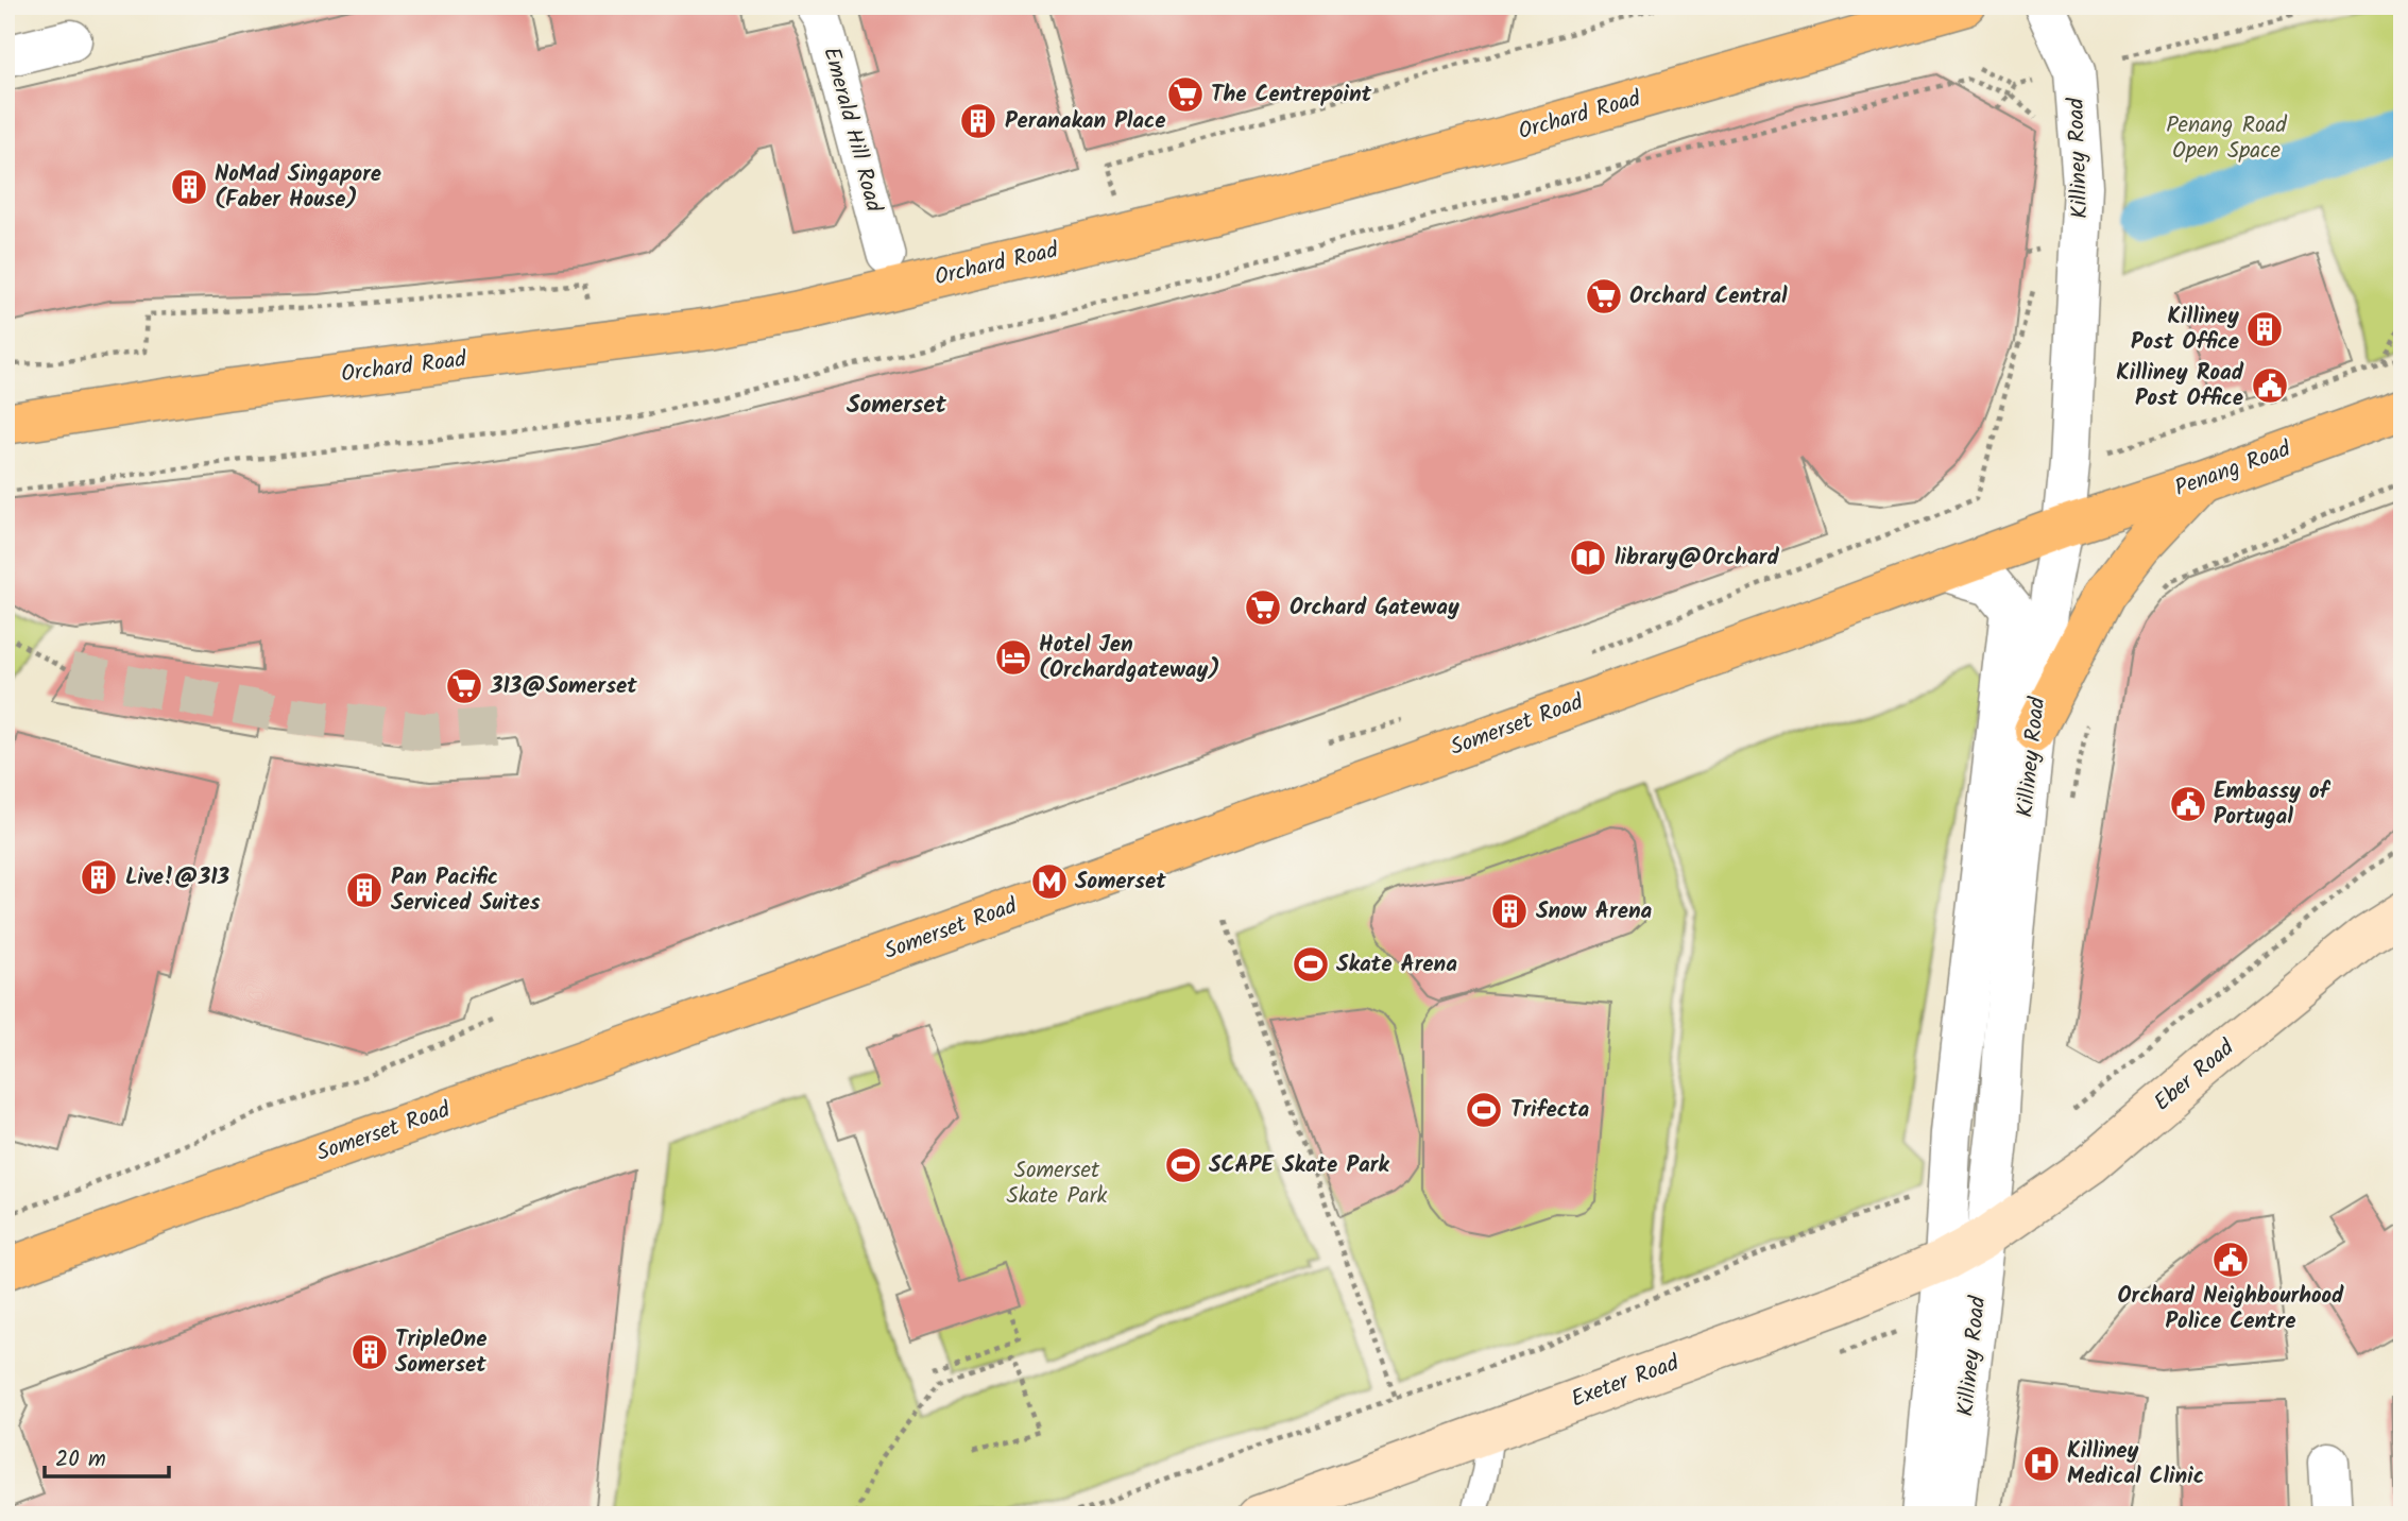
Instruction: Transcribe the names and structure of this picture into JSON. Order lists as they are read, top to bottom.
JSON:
{
  "streets": {
    "main road": [
      "Orchard Road",
      "Penang Road",
      "Somerset Road",
      "Eber Road",
      "Exeter Road"
    ],
    "street": ["Emerald Hill Road", "Killiney Road"]
  },
  "crossings": [
    ["Killiney Road", "Penang Road"],
    ["Killiney Road", "Somerset Road"],
    ["Killiney Road", "Eber Road"],
    ["Killiney Road", "Exeter Road"],
    ["Penang Road", "Somerset Road"],
    ["Eber Road", "Exeter Road"]
  ],
  "districts": ["Somerset"],
  "parks": ["Penang Road Open Space", "Somerset Skate Park"],
  "places": {
    "supermarket": [
      "The Centrepoint",
      "Orchard Central",
      "Orchard Gateway",
      "313@Somerset"
    ],
    "building": [
      "Peranakan Place",
      "NoMad Singapore (Faber House)",
      "Killiney Post Office",
      "Live!@313",
      "Pan Pacific Serviced Suites",
      "Snow Arena",
      "TripleOne Somerset"
    ],
    "public building": ["Killiney Road Post Office", "Embassy of Portugal", "Orchard Neighbourhood Police Centre"],
    "library": ["library@Orchard"],
    "hotel": ["Hotel Jen (Orchardgateway)"],
    "metro station": ["Somerset"],
    "sports": ["Skate Arena", "Trifecta", "SCAPE Skate Park"],
    "hospital": ["Killiney Medical Clinic"]
  },
  "scale_bar": "20 m"
}
